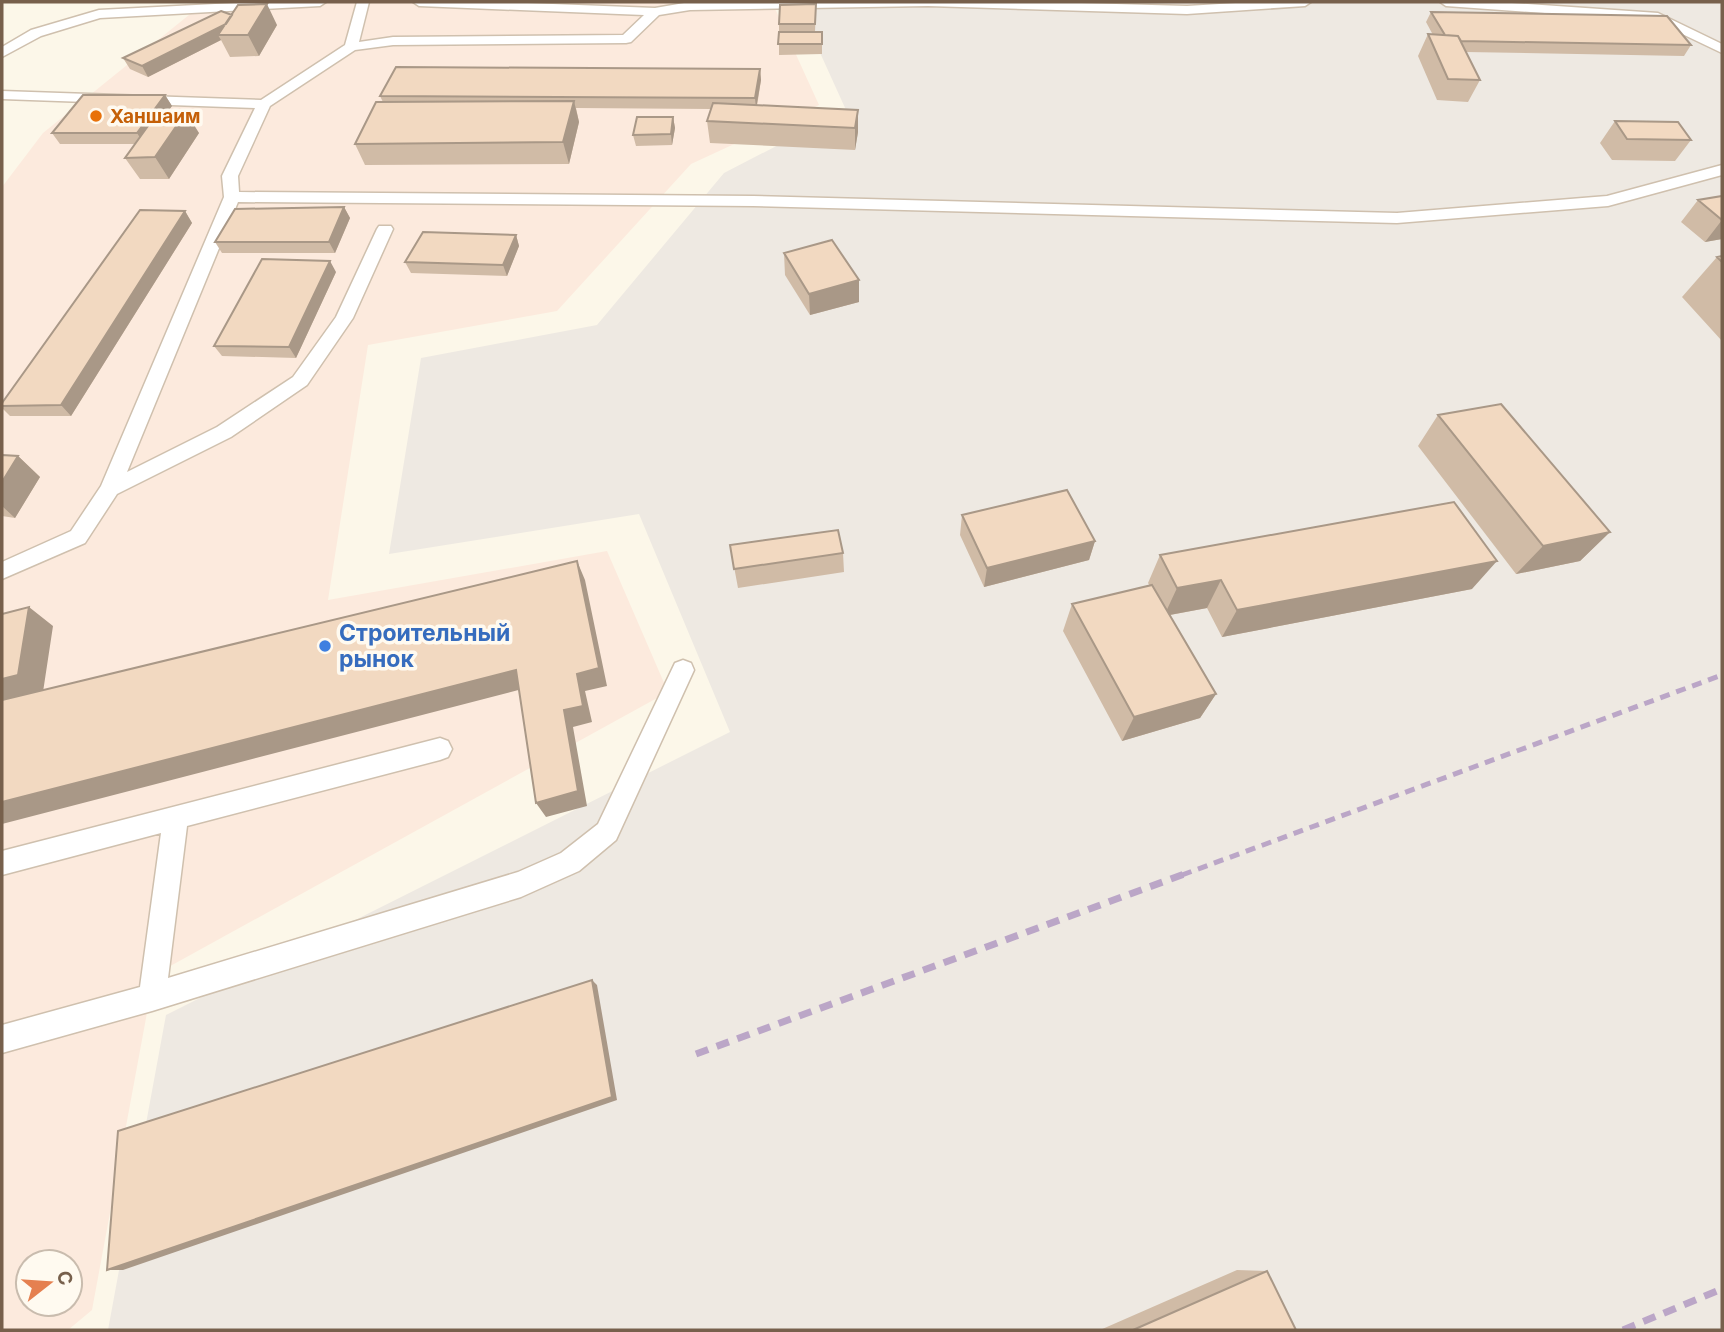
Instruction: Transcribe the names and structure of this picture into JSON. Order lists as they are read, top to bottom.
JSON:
{
  "places": ["Ханшаим", "Строительный рынок"],
  "north": "right"
}
